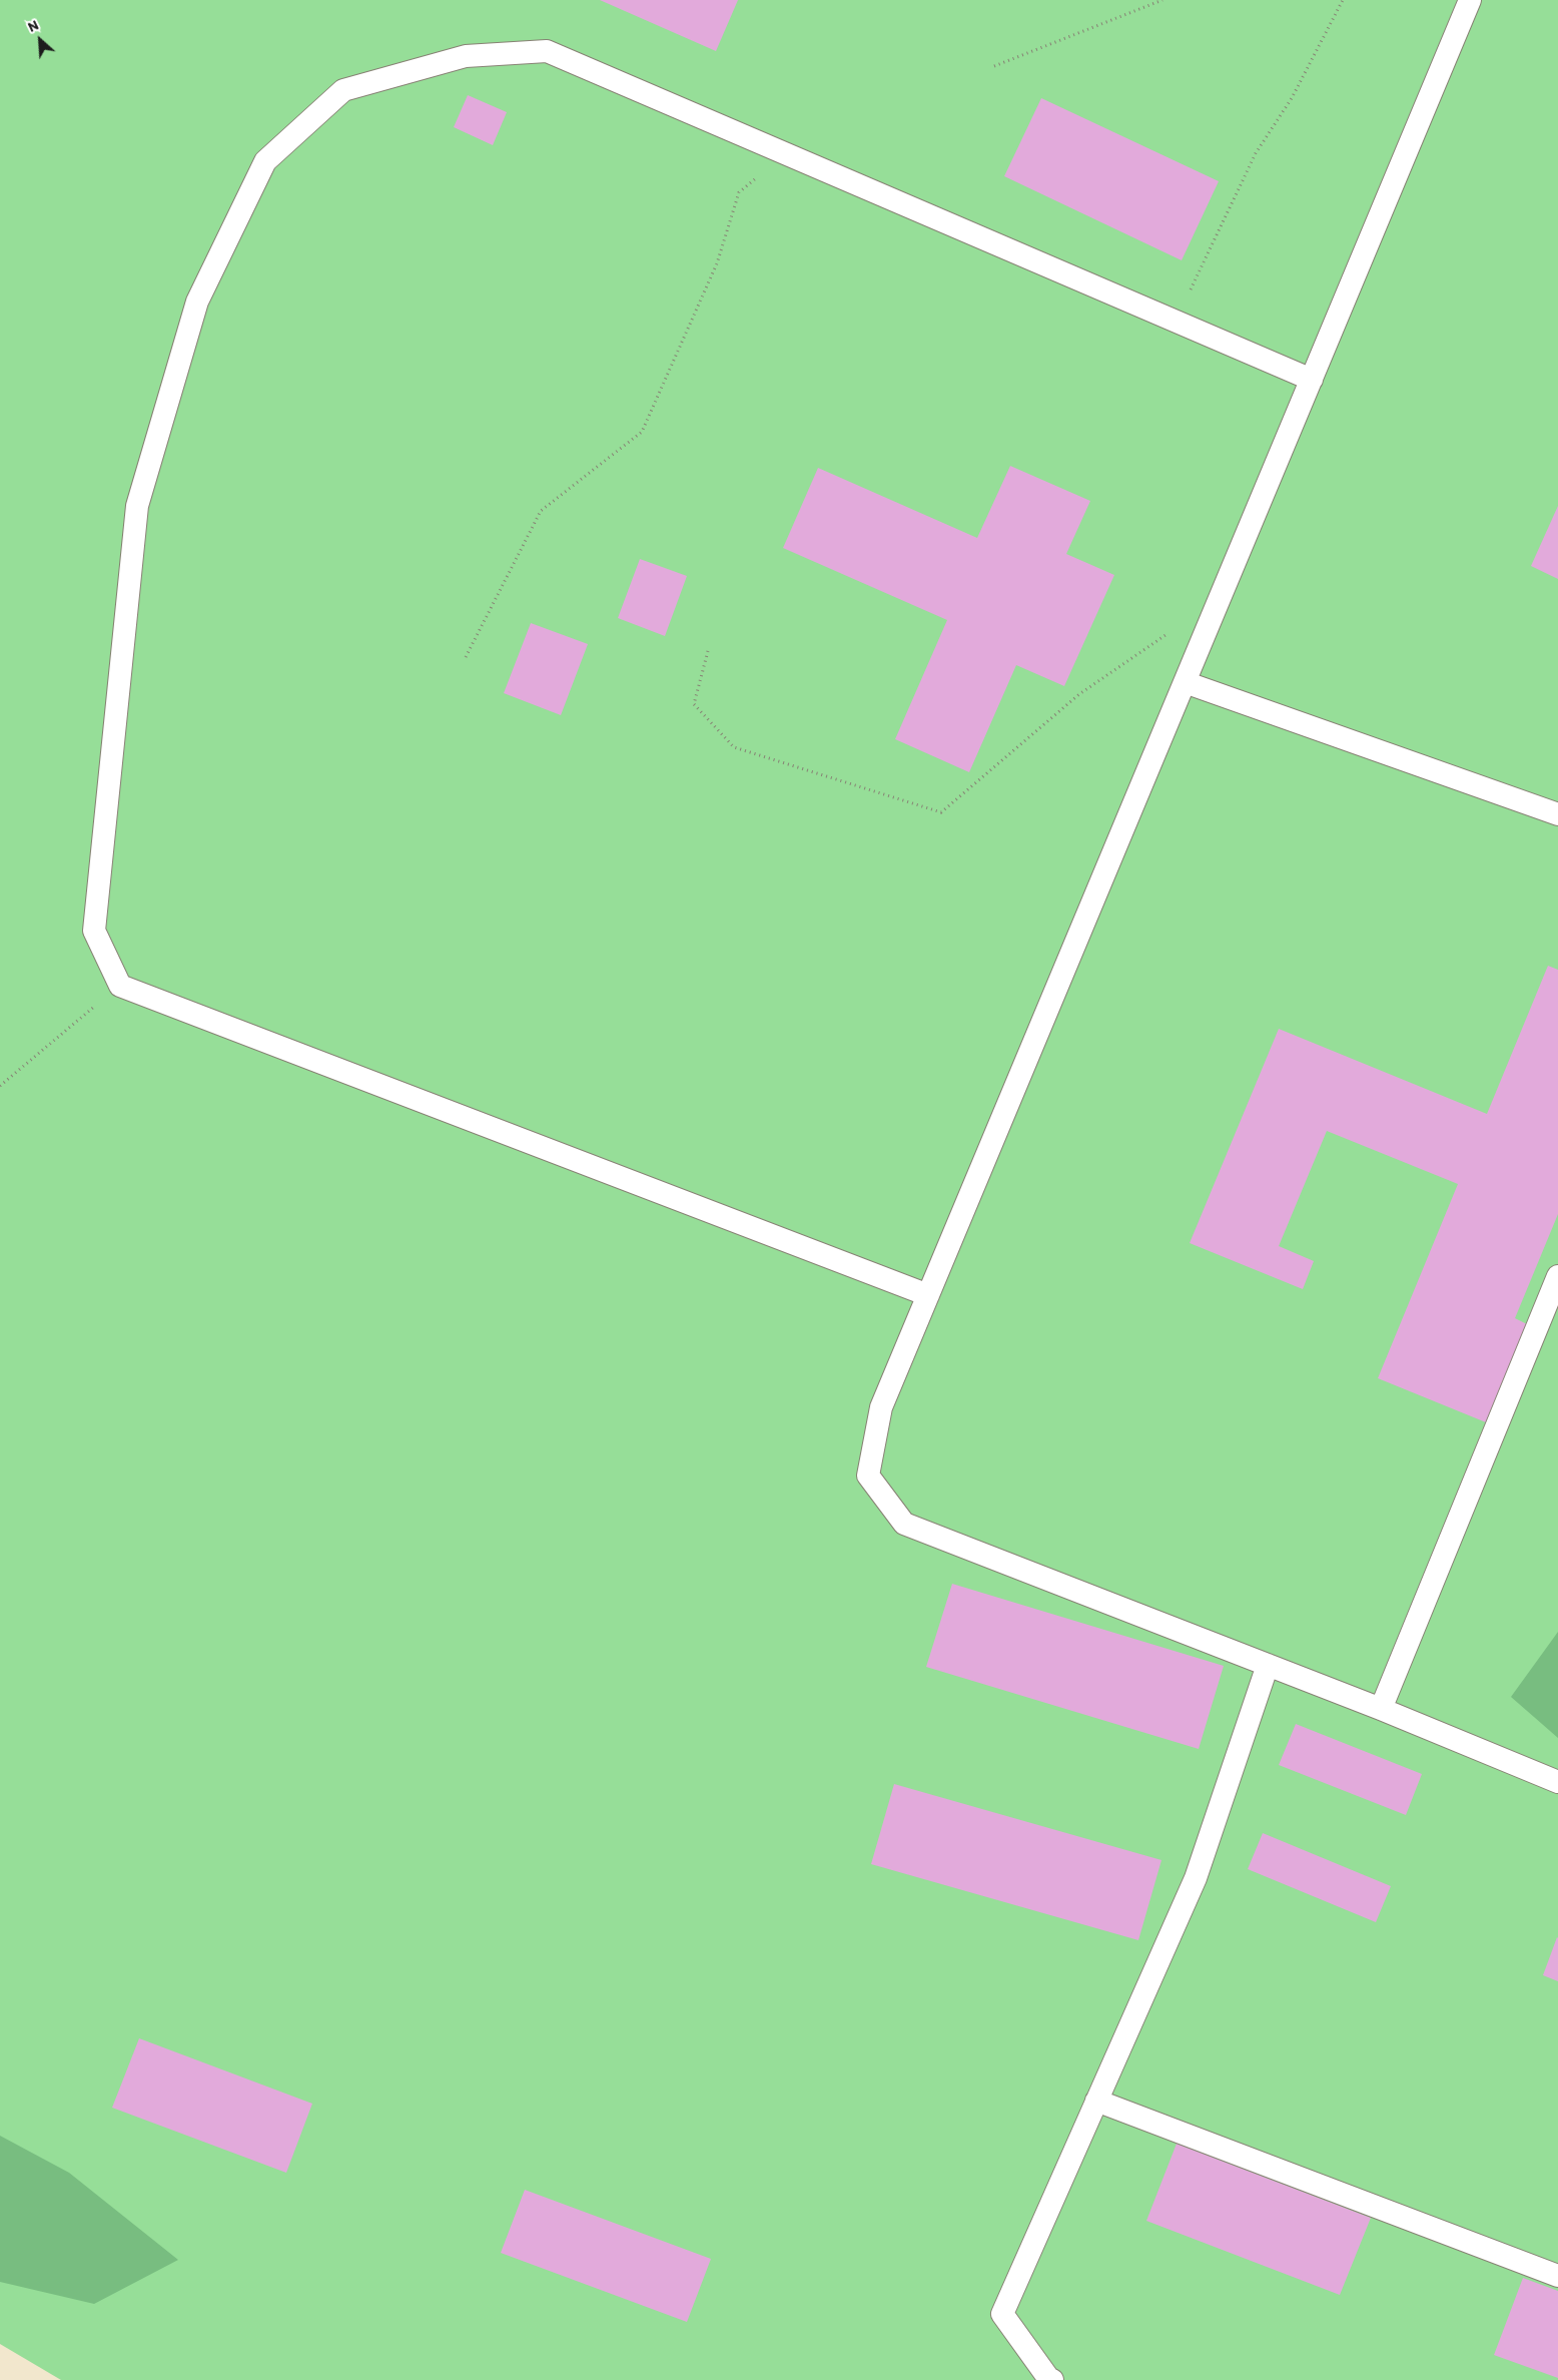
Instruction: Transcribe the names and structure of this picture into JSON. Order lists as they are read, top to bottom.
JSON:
{
  "north": "top left"
}
